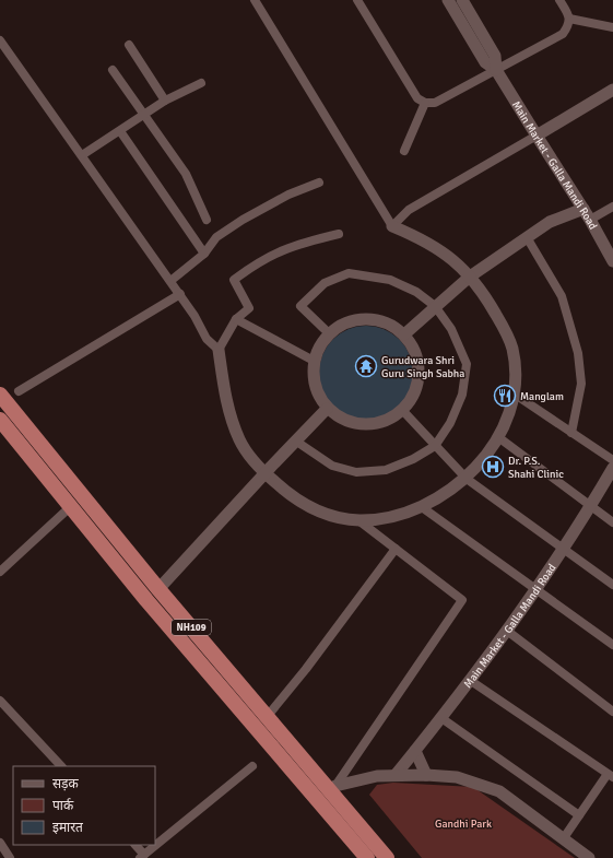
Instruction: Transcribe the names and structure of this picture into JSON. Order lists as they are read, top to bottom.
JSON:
{
  "streets": {
    "highway": ["NH109"],
    "street": ["Main Market - Galla Mandi Road"]
  },
  "parks": ["Gandhi Park"],
  "places": {
    "temple": ["Gurudwara Shri Guru Singh Sabha"],
    "restaurant": ["Manglam"],
    "hospital": ["Dr. P.S. Shahi Clinic"]
  },
  "legend": ["सड़क", "पार्क", "इमारत"]
}
